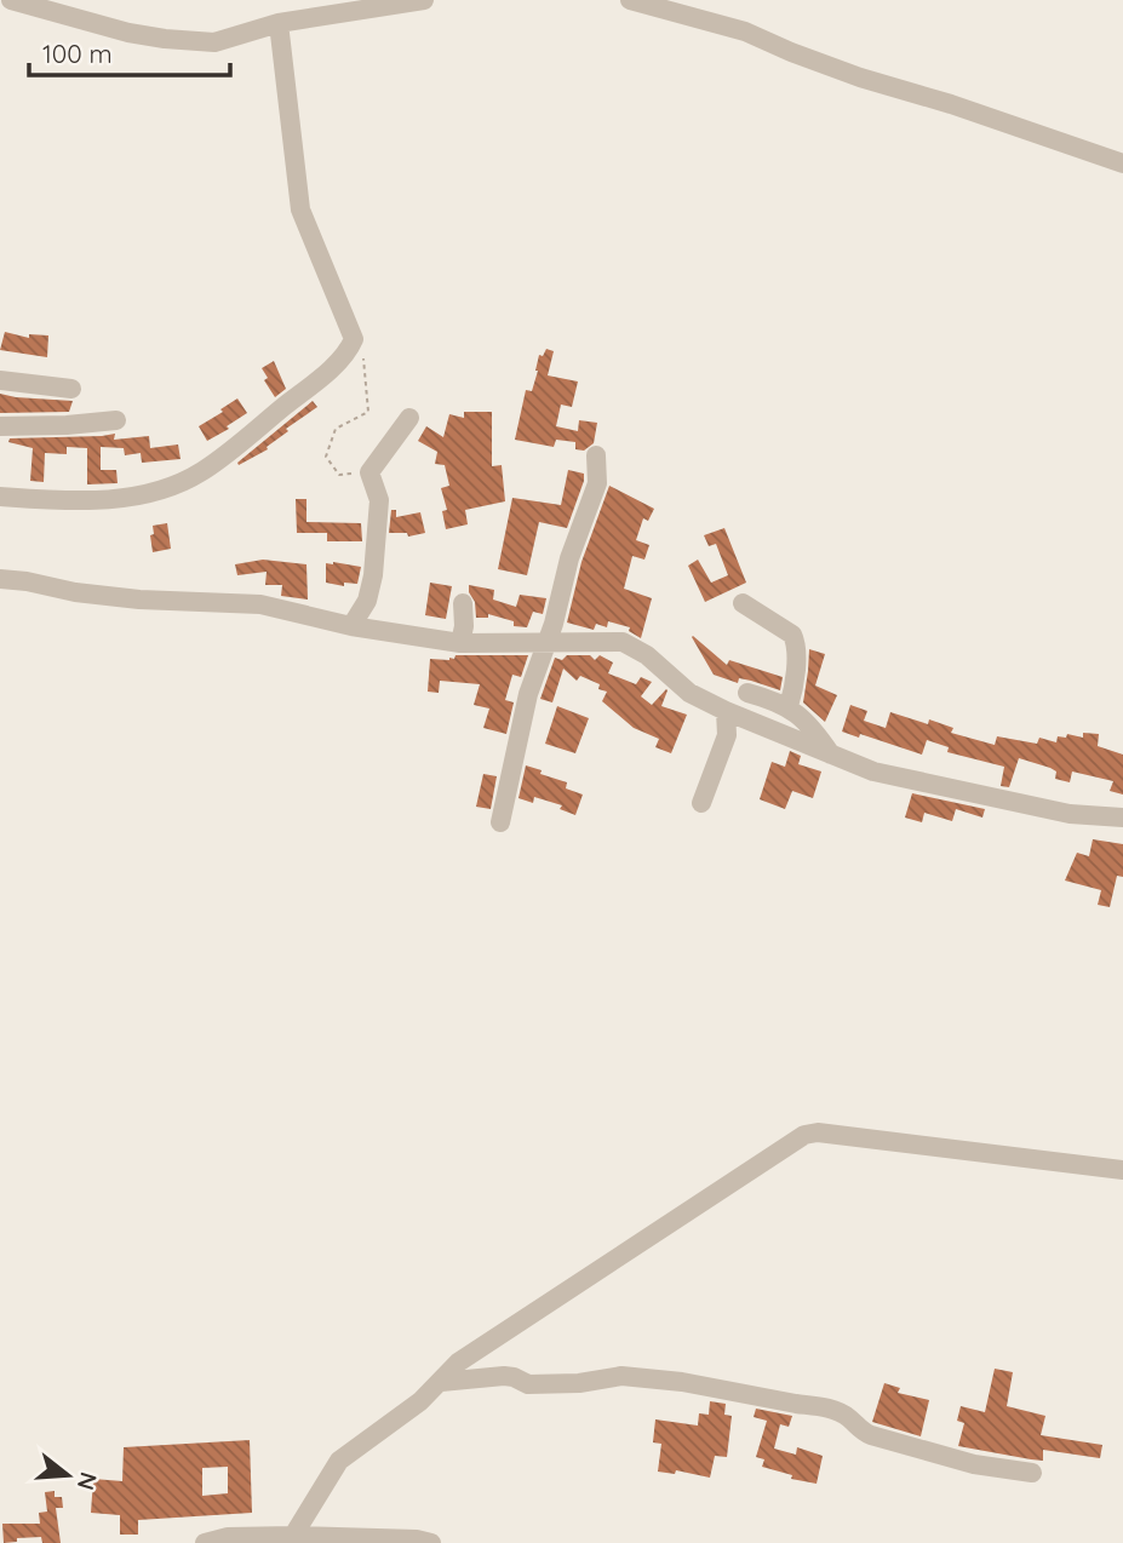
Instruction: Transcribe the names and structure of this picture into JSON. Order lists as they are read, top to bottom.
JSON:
{
  "scale_bar": "100 m",
  "north": "right"
}
